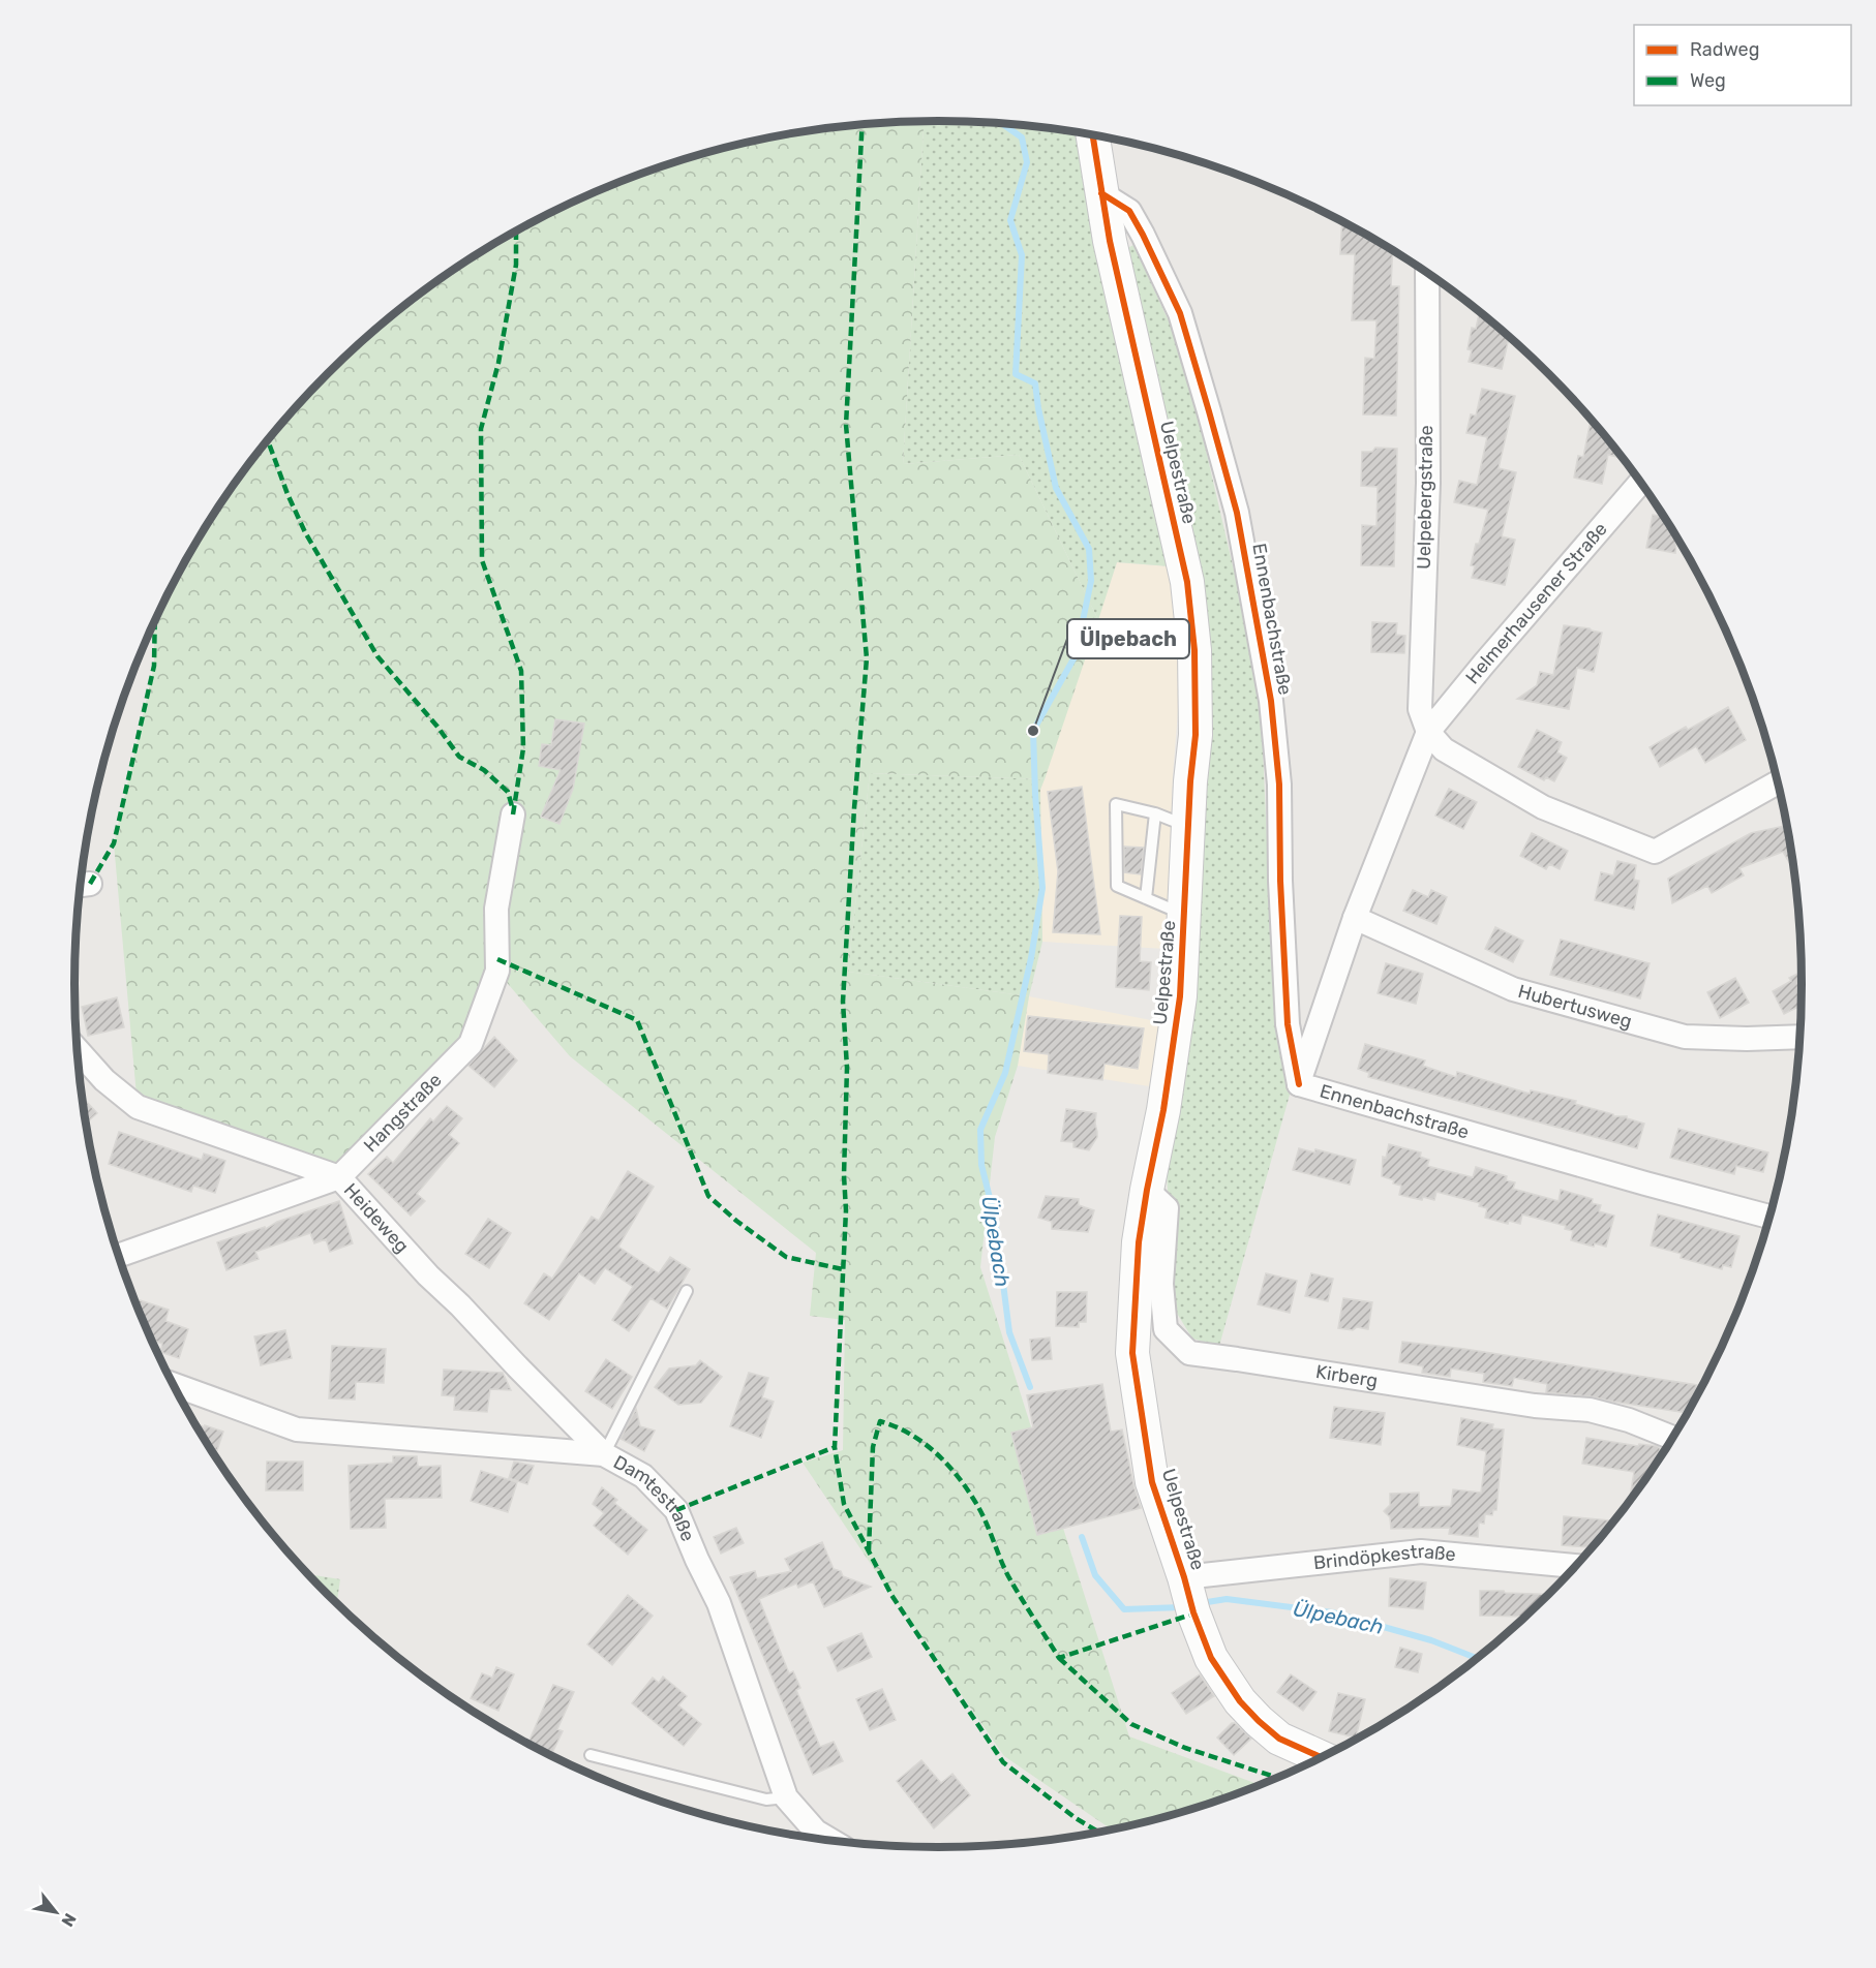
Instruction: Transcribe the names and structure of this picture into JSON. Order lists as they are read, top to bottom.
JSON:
{
  "streets": {
    "main road": ["Uelpestraße"],
    "street": [
      "Uelpebergstraße",
      "Helmerhausener Straße",
      "Ennenbachstraße",
      "Hubertusweg",
      "Hangstraße",
      "Heideweg",
      "Kirberg",
      "Damtestraße",
      "Brindöpkestraße"
    ]
  },
  "crossings": [
    ["Uelpestraße", "Ennenbachstraße"],
    ["Uelpestraße", "Kirberg"],
    ["Uelpestraße", "Brindöpkestraße"],
    ["Uelpebergstraße", "Helmerhausener Straße"],
    ["Hangstraße", "Heideweg"],
    ["Heideweg", "Damtestraße"]
  ],
  "water": ["Ülpebach"],
  "places": ["Ülpebach"],
  "legend": ["Radweg", "Weg"],
  "north": "bottom right"
}
